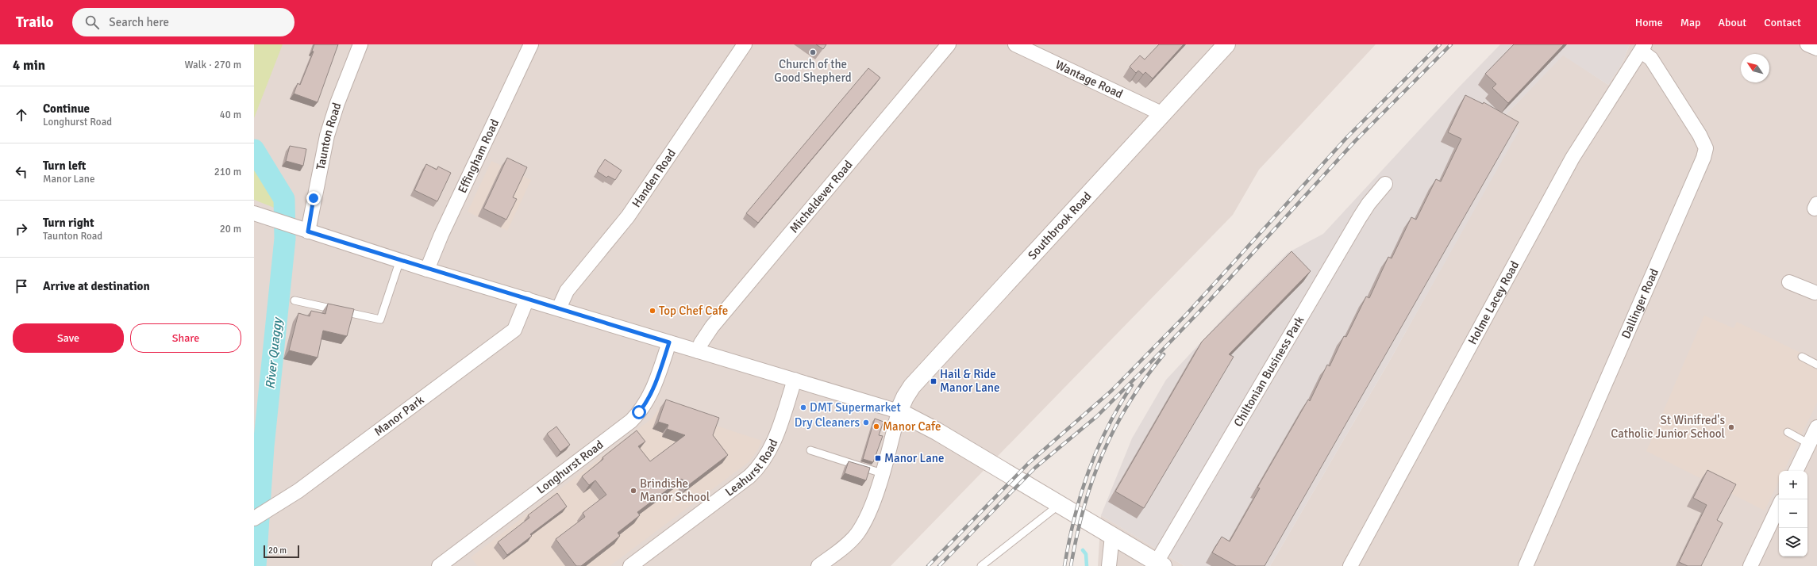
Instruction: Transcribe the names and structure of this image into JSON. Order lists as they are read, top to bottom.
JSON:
{
  "streets": {
    "street": [
      "Wantage Road",
      "Taunton Road",
      "Effingham Road",
      "Handen Road",
      "Micheldever Road",
      "Southbrook Road",
      "Holme Lacey Road",
      "Dallinger Road",
      "Chiltonian Business Park",
      "Manor Park",
      "Leahurst Road",
      "Longhurst Road"
    ]
  },
  "crossings": [
    ["Wantage Road", "Southbrook Road"],
    ["Holme Lacey Road", "Dallinger Road"]
  ],
  "water": ["River Quaggy"],
  "places": {
    "other": [
      "Church of the Good Shepherd",
      "Top Chef Cafe",
      "DMT Supermarket",
      "Dry Cleaners",
      "Manor Cafe",
      "St Winifred's Catholic Junior School",
      "Brindishe Manor School"
    ],
    "transit": ["Hail & Ride Manor Lane", "Manor Lane"]
  },
  "scale_bar": "20 m",
  "north": "top left",
  "page": {
    "header": "Trailo",
    "search": "Search here",
    "nav": [
      "Home",
      "Map",
      "About",
      "Contact"
    ],
    "heading": ["4 min", "Walk · 270 m"],
    "list": [
      ["Continue", "Longhurst Road", "40 m"],
      ["Turn left", "Manor Lane", "210 m"],
      ["Turn right", "Taunton Road", "20 m"],
      "Arrive at destination"
    ],
    "buttons": ["Save", "Share"],
    "map_buttons": ["+", "−"],
    "scale": "20 m"
  }
}
